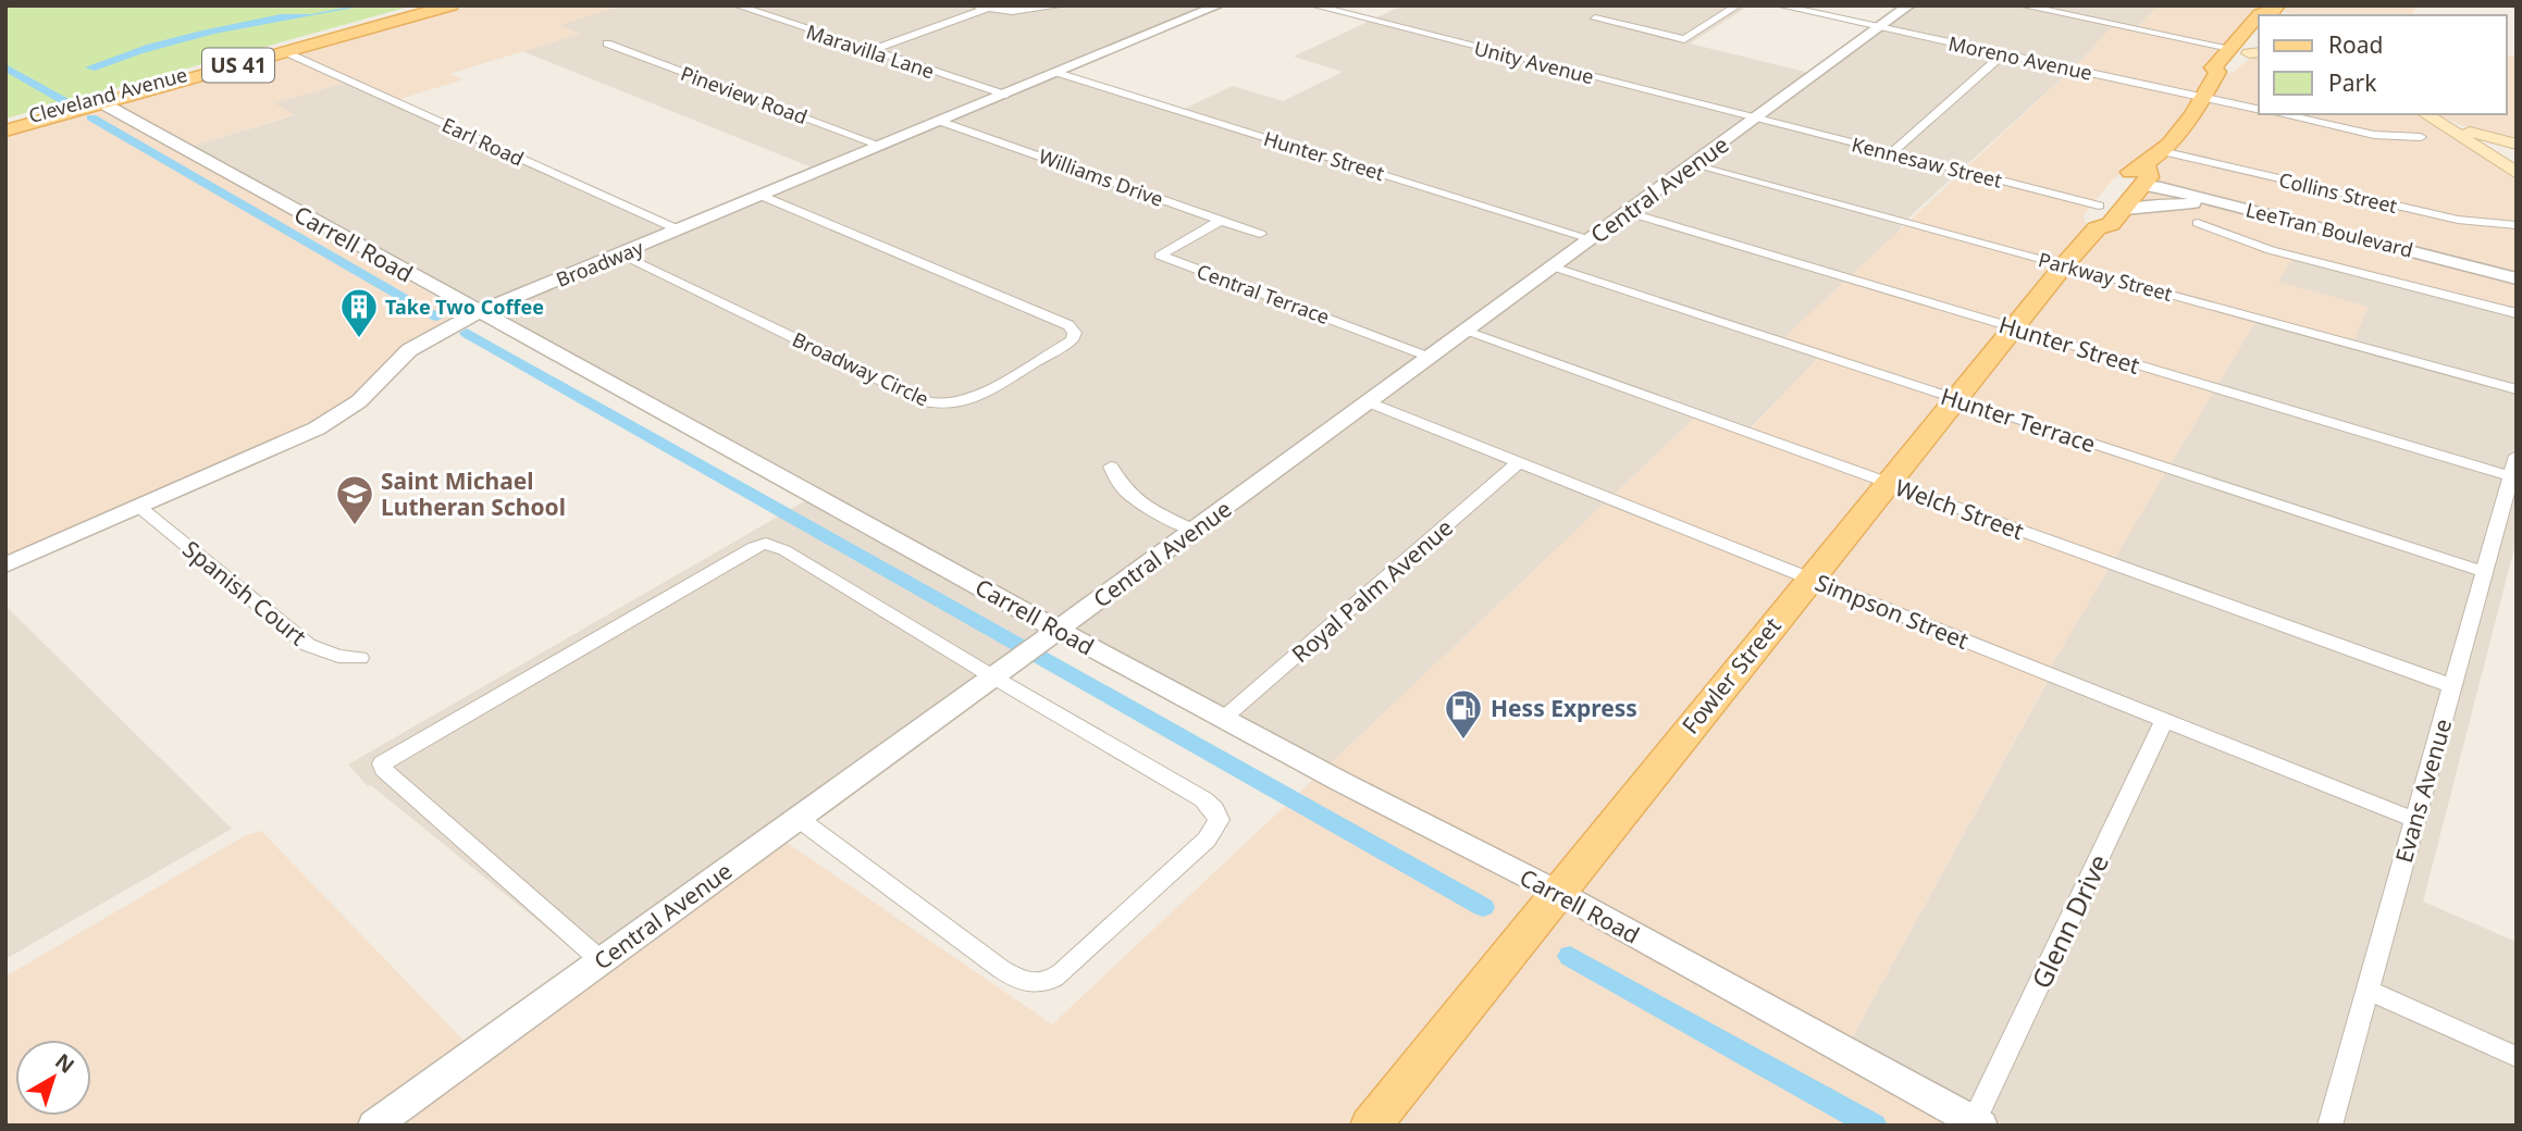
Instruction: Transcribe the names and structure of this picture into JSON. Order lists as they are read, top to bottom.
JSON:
{
  "streets": {
    "main road": ["US 41", "Cleveland Avenue", "Fowler Street"],
    "street": [
      "Maravilla Lane",
      "Moreno Avenue",
      "Unity Avenue",
      "Pineview Road",
      "Earl Road",
      "Hunter Street",
      "Kennesaw Street",
      "Williams Drive",
      "Central Avenue",
      "Collins Street",
      "LeeTran Boulevard",
      "Carrell Road",
      "Broadway",
      "Parkway Street",
      "Central Terrace",
      "Broadway Circle",
      "Hunter Terrace",
      "Welch Street",
      "Royal Palm Avenue",
      "Spanish Court",
      "Simpson Street",
      "Evans Avenue",
      "Glenn Drive"
    ]
  },
  "crossings": [
    ["Maravilla Lane", "Broadway"],
    ["Moreno Avenue", "Central Avenue"],
    ["Moreno Avenue", "Fowler Street"],
    ["Unity Avenue", "Kennesaw Street"],
    ["Unity Avenue", "Central Avenue"],
    ["Cleveland Avenue", "Earl Road"],
    ["Cleveland Avenue", "Carrell Road"],
    ["Pineview Road", "Broadway"],
    ["Earl Road", "Broadway"],
    ["Hunter Street", "Central Avenue"],
    ["Hunter Street", "Broadway"],
    ["Hunter Street", "Fowler Street"],
    ["Hunter Street", "Evans Avenue"],
    ["Kennesaw Street", "Central Avenue"],
    ["Kennesaw Street", "Fowler Street"],
    ["Williams Drive", "Broadway"],
    ["Williams Drive", "Central Terrace"],
    ["Central Avenue", "Carrell Road"],
    ["Central Avenue", "Parkway Street"],
    ["Central Avenue", "Central Terrace"],
    ["Central Avenue", "Hunter Terrace"],
    ["Central Avenue", "Welch Street"],
    ["Central Avenue", "Simpson Street"],
    ["Collins Street", "Fowler Street"],
    ["LeeTran Boulevard", "Fowler Street"],
    ["Carrell Road", "Broadway"],
    ["Carrell Road", "Royal Palm Avenue"],
    ["Carrell Road", "Fowler Street"],
    ["Carrell Road", "Glenn Drive"],
    ["Broadway", "Broadway Circle"],
    ["Broadway", "Spanish Court"],
    ["Parkway Street", "Fowler Street"],
    ["Hunter Terrace", "Fowler Street"],
    ["Hunter Terrace", "Evans Avenue"],
    ["Welch Street", "Fowler Street"],
    ["Welch Street", "Evans Avenue"],
    ["Royal Palm Avenue", "Simpson Street"],
    ["Simpson Street", "Fowler Street"],
    ["Simpson Street", "Evans Avenue"],
    ["Simpson Street", "Glenn Drive"]
  ],
  "places": {
    "building": ["Take Two Coffee"],
    "school or university": ["Saint Michael Lutheran School"],
    "fuel station": ["Hess Express"]
  },
  "legend": ["Road", "Park"],
  "north": "top right"
}
